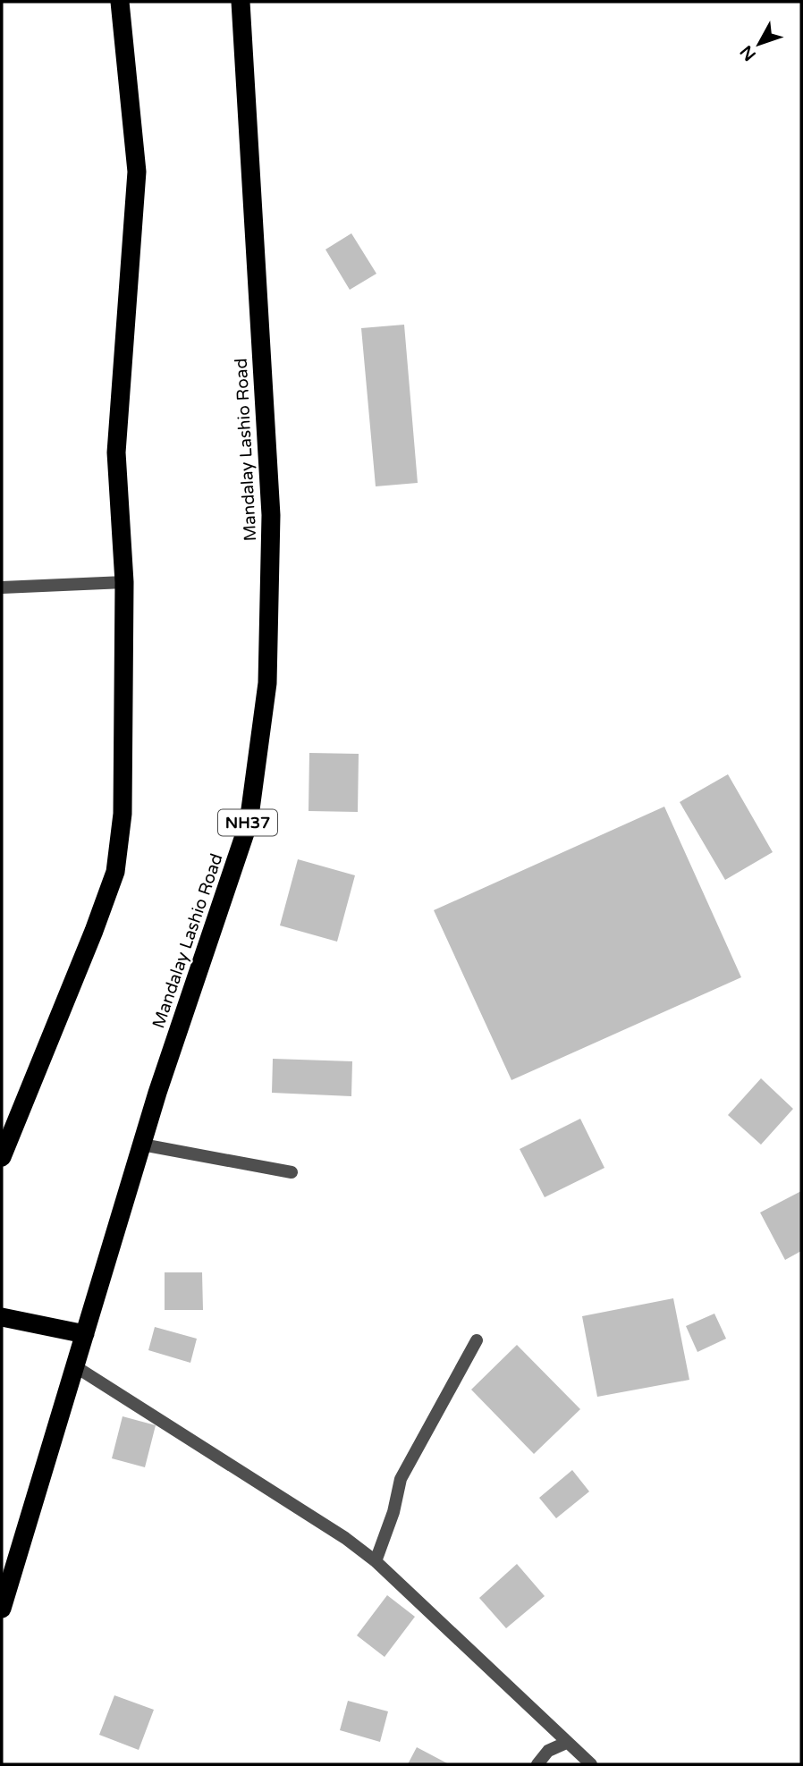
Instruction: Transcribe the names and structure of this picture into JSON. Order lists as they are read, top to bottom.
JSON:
{
  "streets": {
    "highway": ["Mandalay Lashio Road", "NH37"]
  },
  "north": "bottom left"
}
